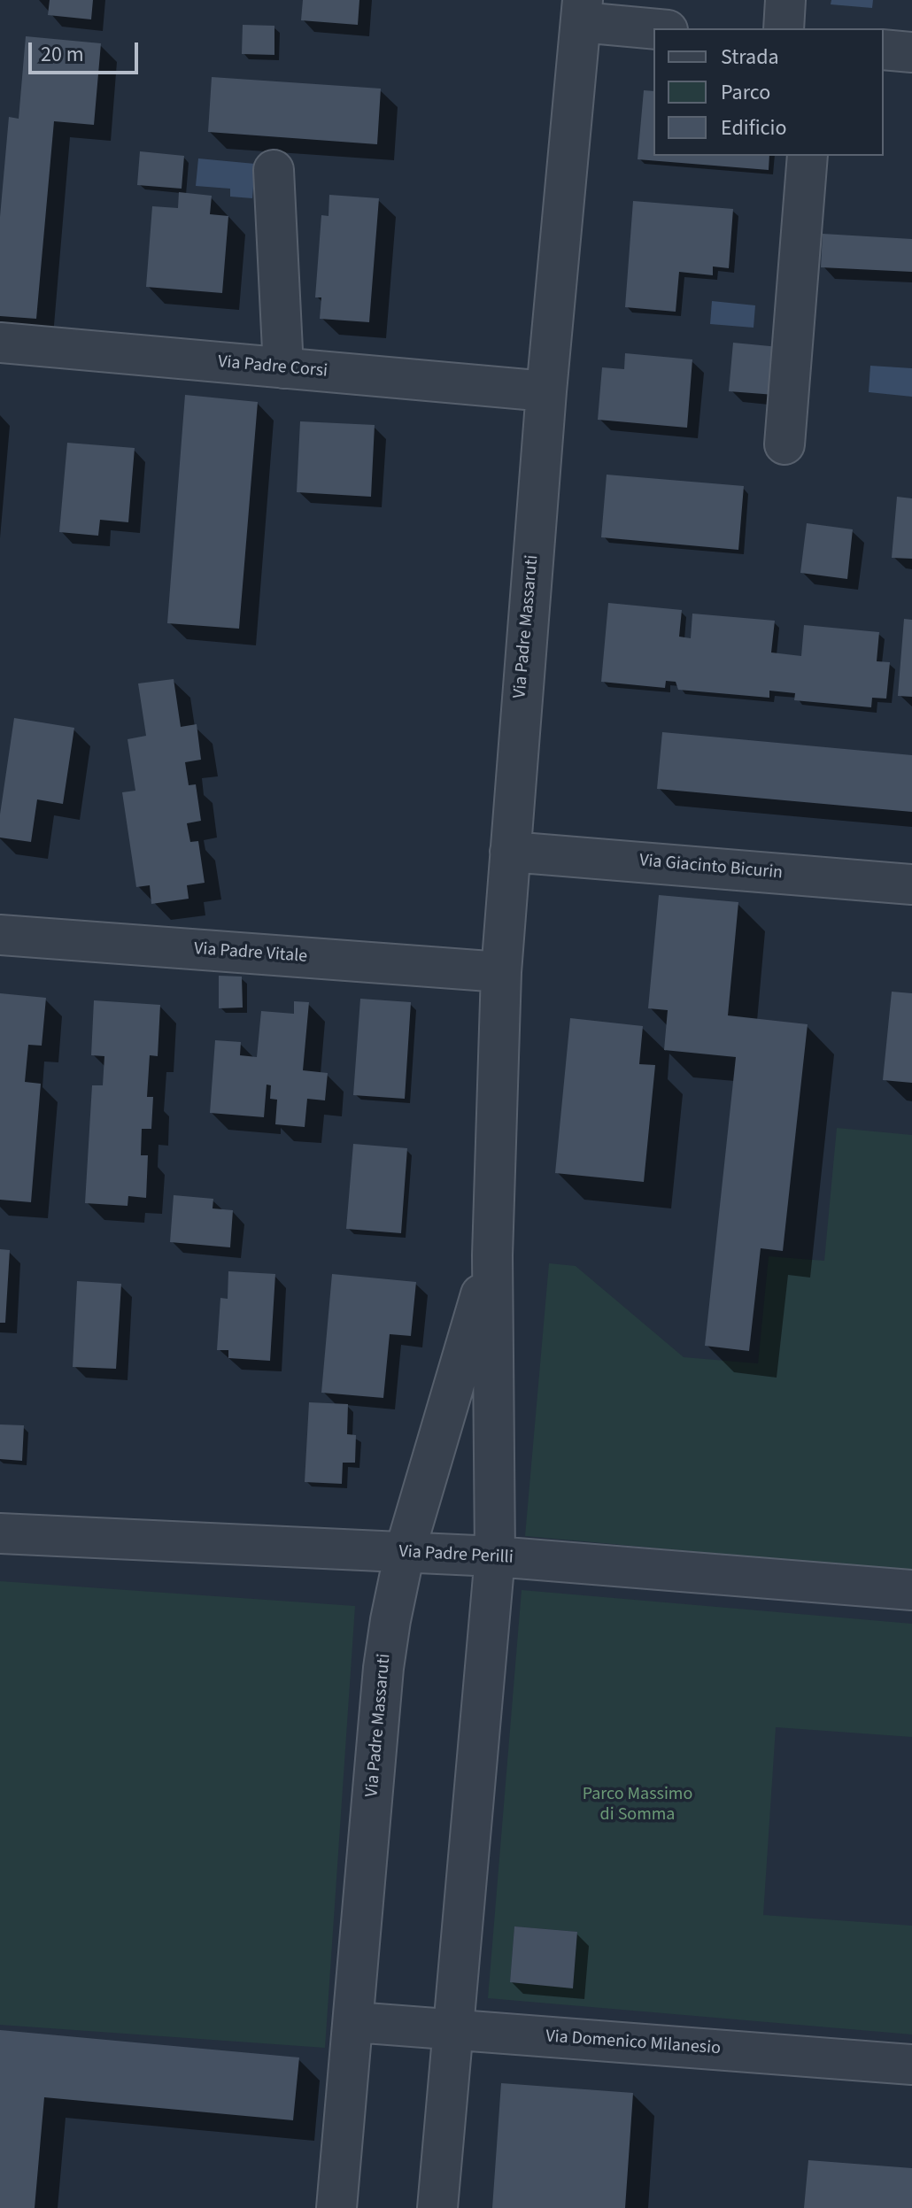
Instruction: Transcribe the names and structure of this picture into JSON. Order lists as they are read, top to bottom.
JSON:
{
  "streets": {
    "street": [
      "Via Padre Corsi",
      "Via Padre Massaruti",
      "Via Giacinto Bicurin",
      "Via Padre Vitale",
      "Via Padre Perilli",
      "Via Domenico Milanesio"
    ]
  },
  "crossings": [
    ["Via Padre Corsi", "Via Padre Massaruti"],
    ["Via Padre Massaruti", "Via Giacinto Bicurin"],
    ["Via Padre Massaruti", "Via Padre Vitale"],
    ["Via Padre Massaruti", "Via Padre Perilli"],
    ["Via Padre Massaruti", "Via Domenico Milanesio"]
  ],
  "parks": ["Parco Massimo di Somma"],
  "legend": ["Strada", "Parco", "Edificio"],
  "scale_bar": "20 m"
}
